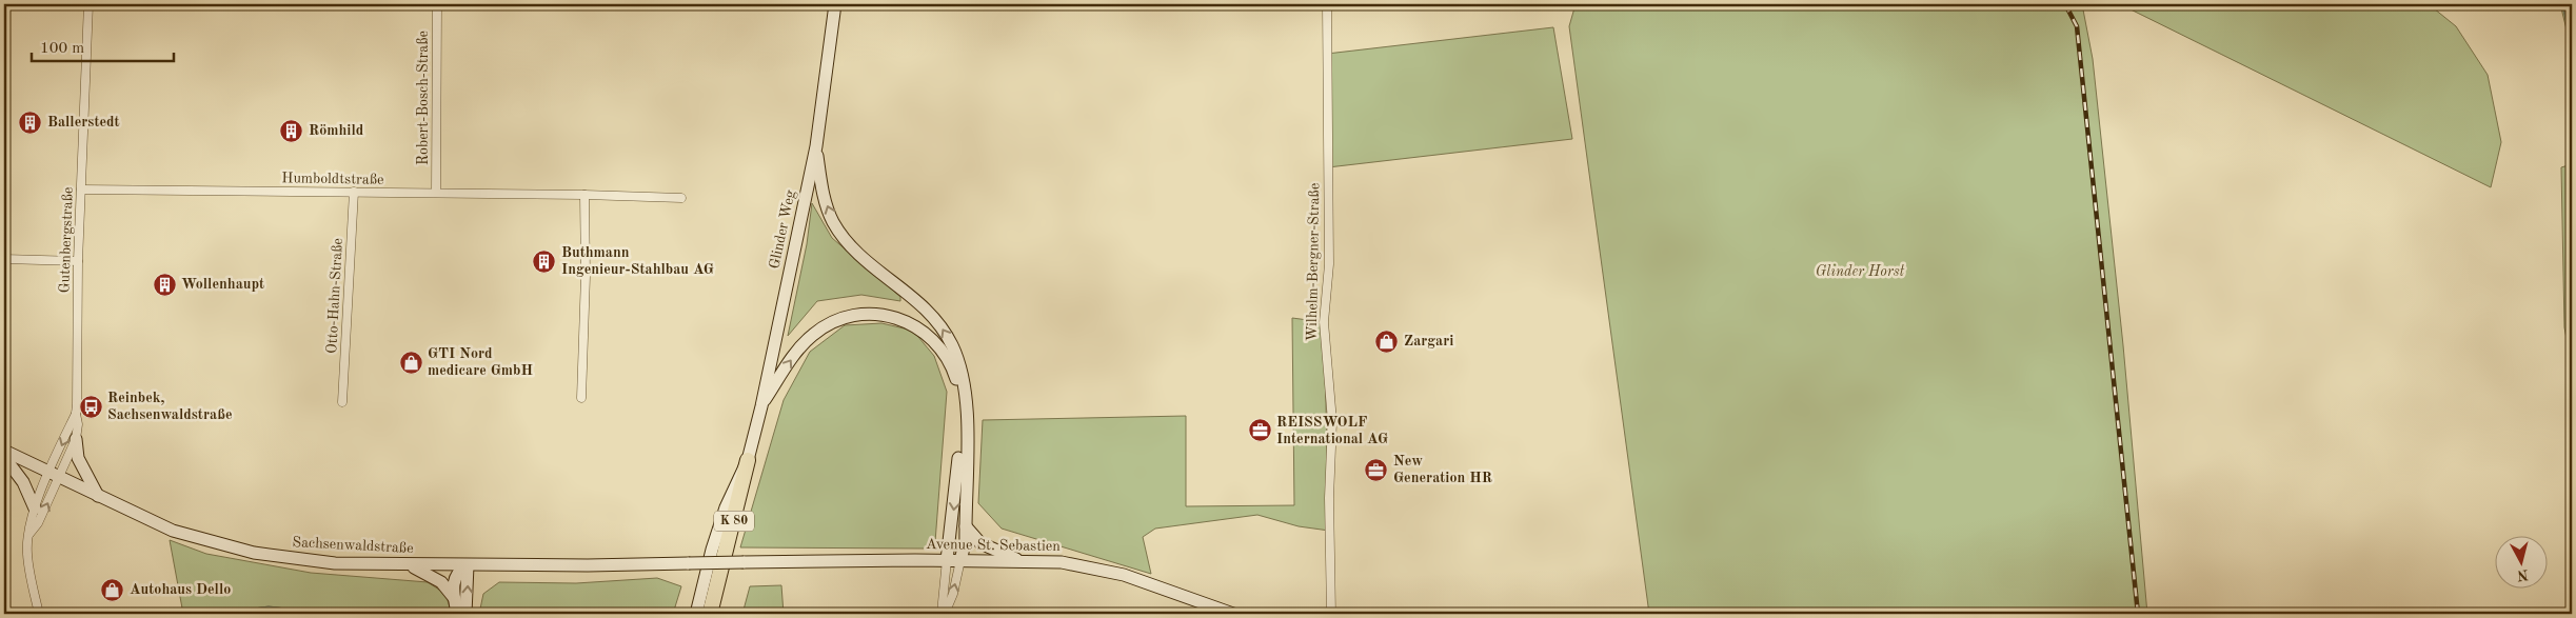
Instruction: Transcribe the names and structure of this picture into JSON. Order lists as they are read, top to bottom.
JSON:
{
  "streets": {
    "highway": ["K 80"],
    "main road": ["Glinder Weg", "Sachsenwaldstraße", "Avenue St. Sebastien"],
    "street": [
      "Robert-Bosch-Straße",
      "Humboldtstraße",
      "Gutenbergstraße",
      "Wilhelm-Bergner-Straße",
      "Otto-Hahn-Straße"
    ]
  },
  "crossings": [
    ["Robert-Bosch-Straße", "Humboldtstraße"],
    ["Humboldtstraße", "Gutenbergstraße"],
    ["Humboldtstraße", "Otto-Hahn-Straße"],
    ["Glinder Weg", "K 80"],
    ["Gutenbergstraße", "Sachsenwaldstraße"],
    ["Sachsenwaldstraße", "Avenue St. Sebastien"]
  ],
  "parks": ["Glinder Horst"],
  "places": {
    "building": [
      "Ballerstedt",
      "Römhild",
      "Buthmann Ingenieur-Stahlbau AG",
      "Wollenhaupt"
    ],
    "shop": ["Zargari", "GTI Nord medicare GmbH", "Autohaus Dello"],
    "bus stop": ["Reinbek, Sachsenwaldstraße"],
    "office": ["REISSWOLF International AG", "New Generation HR"]
  },
  "scale_bar": "100 m",
  "north": "bottom"
}
